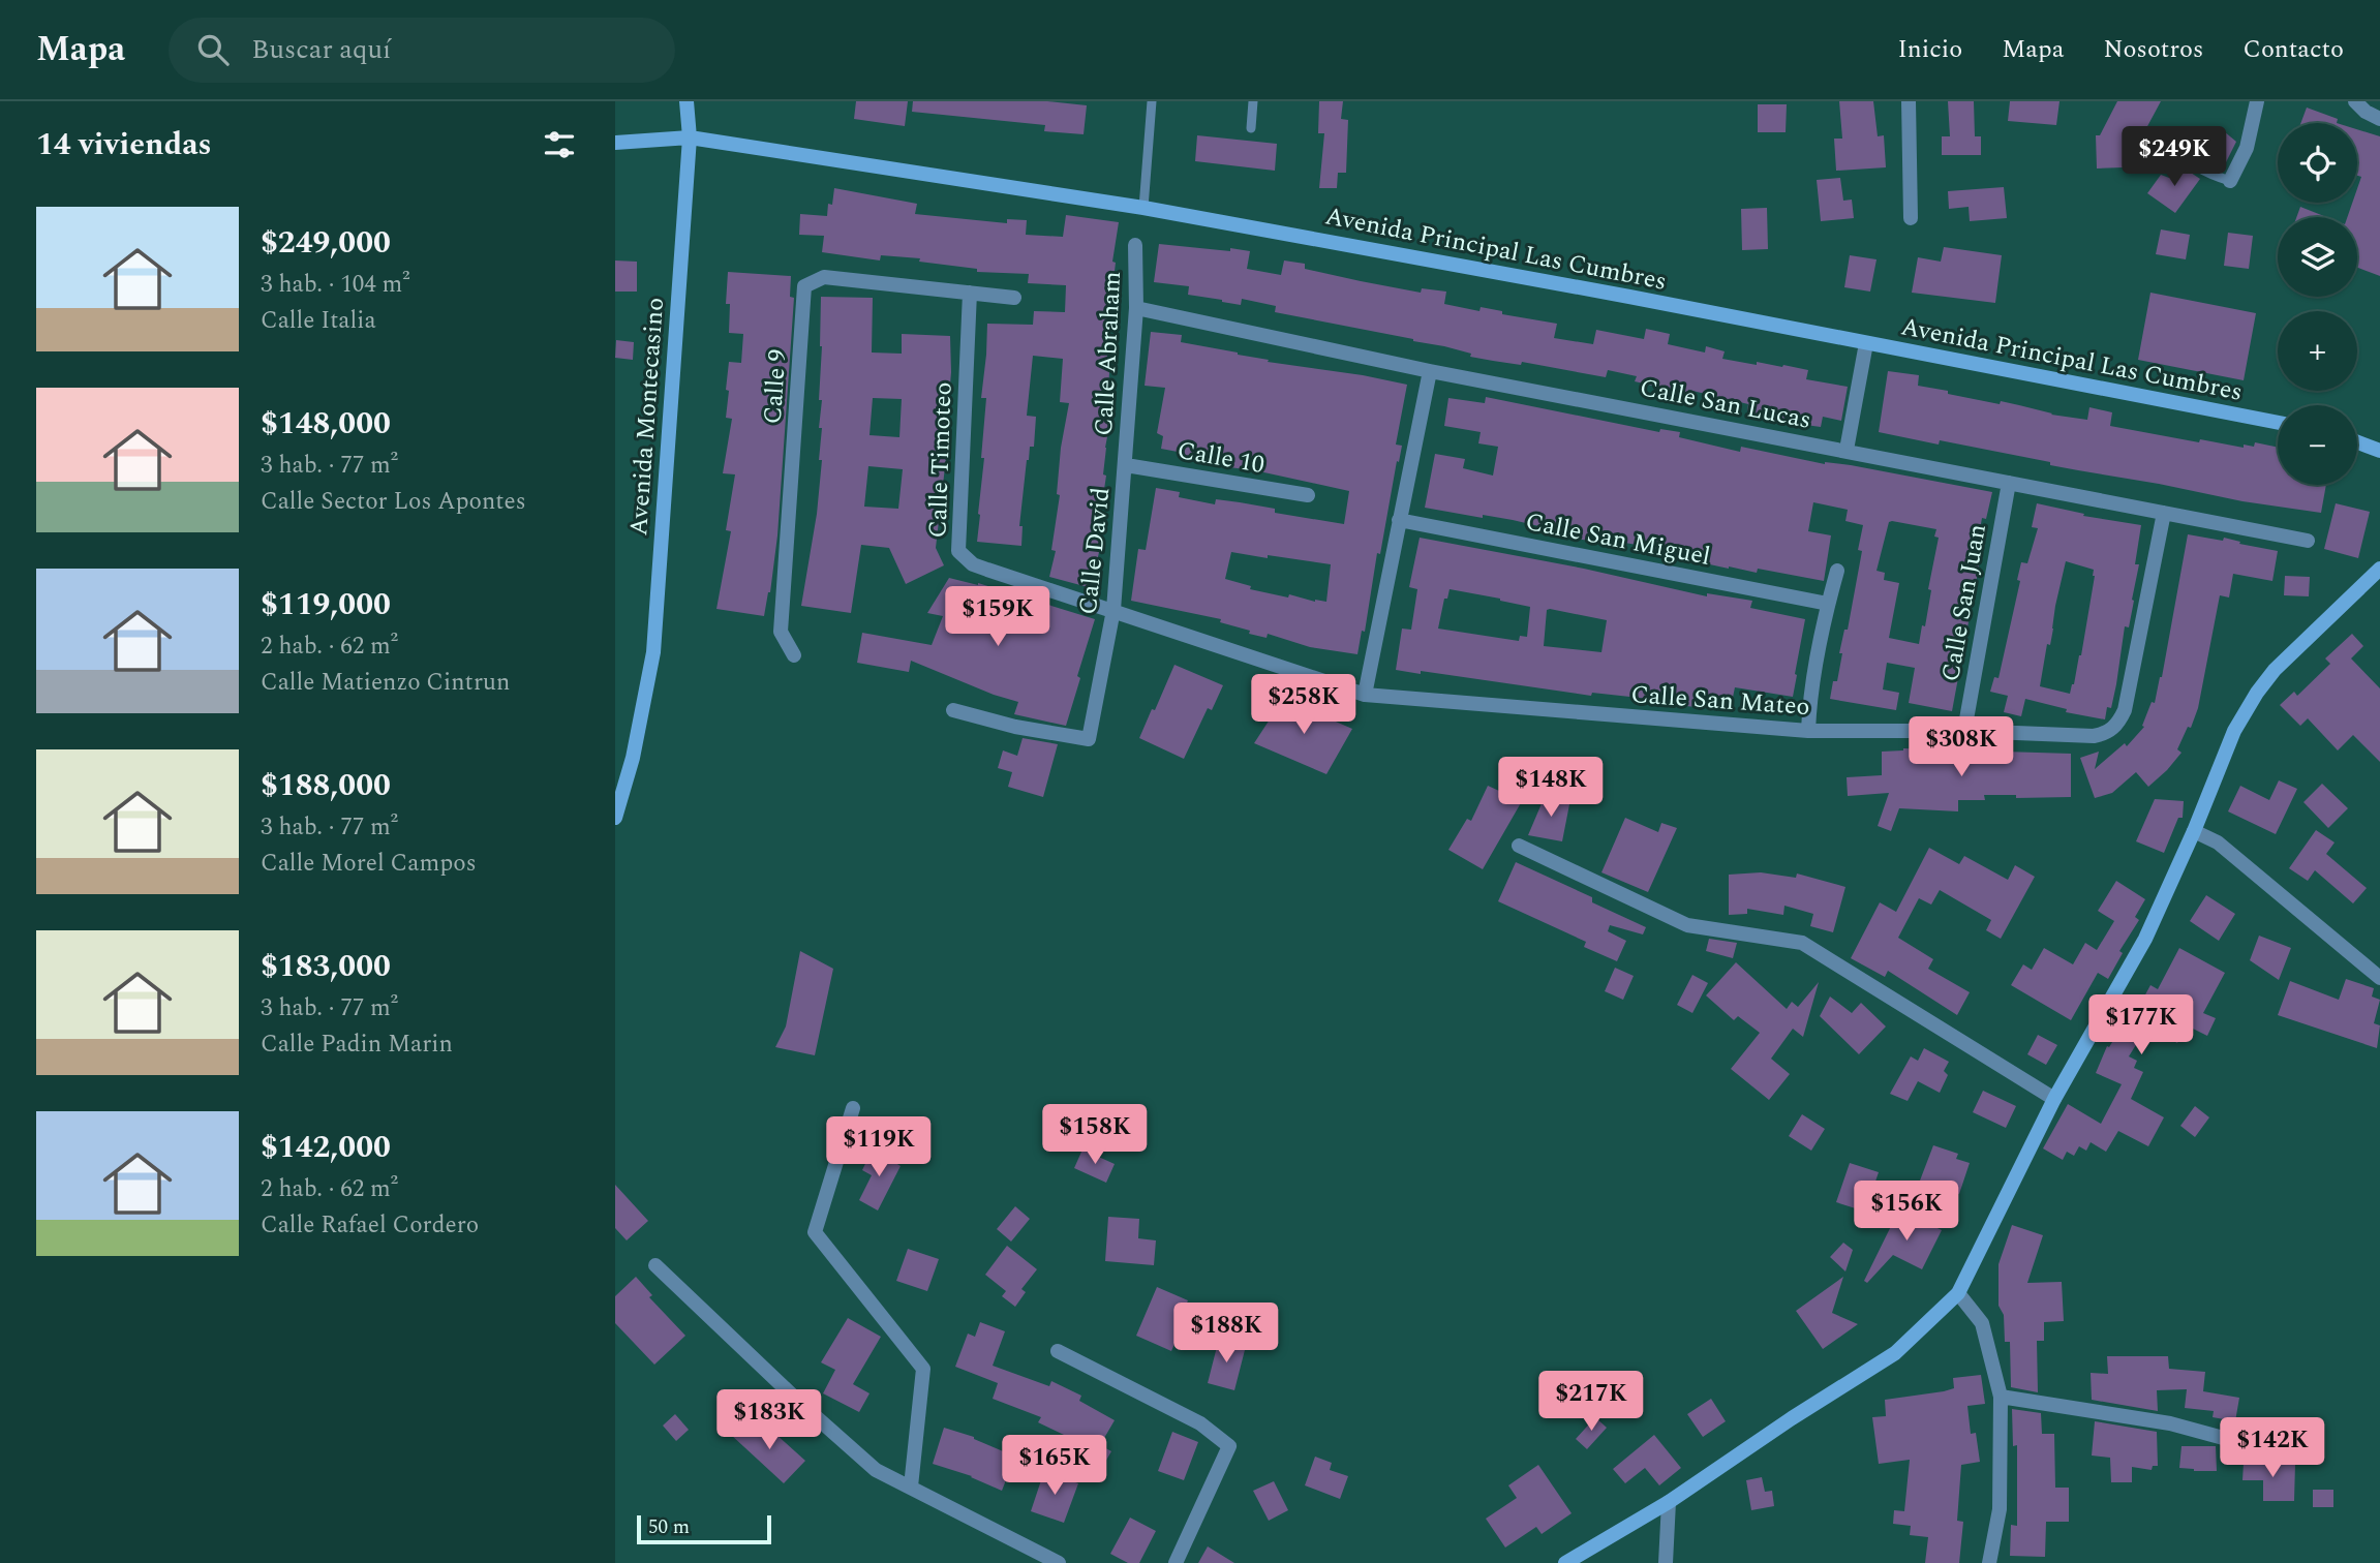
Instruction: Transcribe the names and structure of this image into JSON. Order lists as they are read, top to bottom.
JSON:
{
  "streets": {
    "street": [
      "Avenida Principal Las Cumbres",
      "Calle Abraham",
      "Calle 9",
      "Calle San Lucas",
      "Avenida Montecasino",
      "Calle 10",
      "Calle Timoteo",
      "Calle San Miguel",
      "Calle David",
      "Calle San Juan",
      "Calle San Mateo"
    ]
  },
  "crossings": [
    ["Avenida Principal Las Cumbres", "Avenida Montecasino"],
    ["Calle Abraham", "Calle San Lucas"],
    ["Calle Abraham", "Calle 10"],
    ["Calle Abraham", "Calle David"],
    ["Calle 9", "Calle Timoteo"],
    ["Calle San Lucas", "Calle San Juan"],
    ["Calle San Lucas", "Calle San Mateo"],
    ["Calle 10", "Calle David"],
    ["Calle Timoteo", "Calle David"],
    ["Calle Timoteo", "Calle San Mateo"],
    ["Calle David", "Calle San Mateo"],
    ["Calle San Juan", "Calle San Mateo"]
  ],
  "scale_bar": "50 m",
  "page": {
    "header": "Mapa",
    "search": "Buscar aquí",
    "nav": [
      "Inicio",
      "Mapa",
      "Nosotros",
      "Contacto"
    ],
    "heading": "14 viviendas",
    "map_buttons": ["+", "−"],
    "price": [
      "$249K",
      "$159K",
      "$258K",
      "$308K",
      "$148K",
      "$177K",
      "$158K",
      "$119K",
      "$156K",
      "$188K",
      "$217K",
      "$183K",
      "$142K",
      "$165K"
    ],
    "list": [
      {
        "name": "$249,000",
        "note": "3 hab. · 104 m² · Calle Italia"
      },
      {
        "name": "$148,000",
        "note": "3 hab. · 77 m² · Calle Sector Los Apontes"
      },
      {
        "name": "$119,000",
        "note": "2 hab. · 62 m² · Calle Matienzo Cintrun"
      },
      {
        "name": "$188,000",
        "note": "3 hab. · 77 m² · Calle Morel Campos"
      },
      {
        "name": "$183,000",
        "note": "3 hab. · 77 m² · Calle Padin Marin"
      },
      {
        "name": "$142,000",
        "note": "2 hab. · 62 m² · Calle Rafael Cordero"
      }
    ],
    "scale": "50 m"
  }
}
